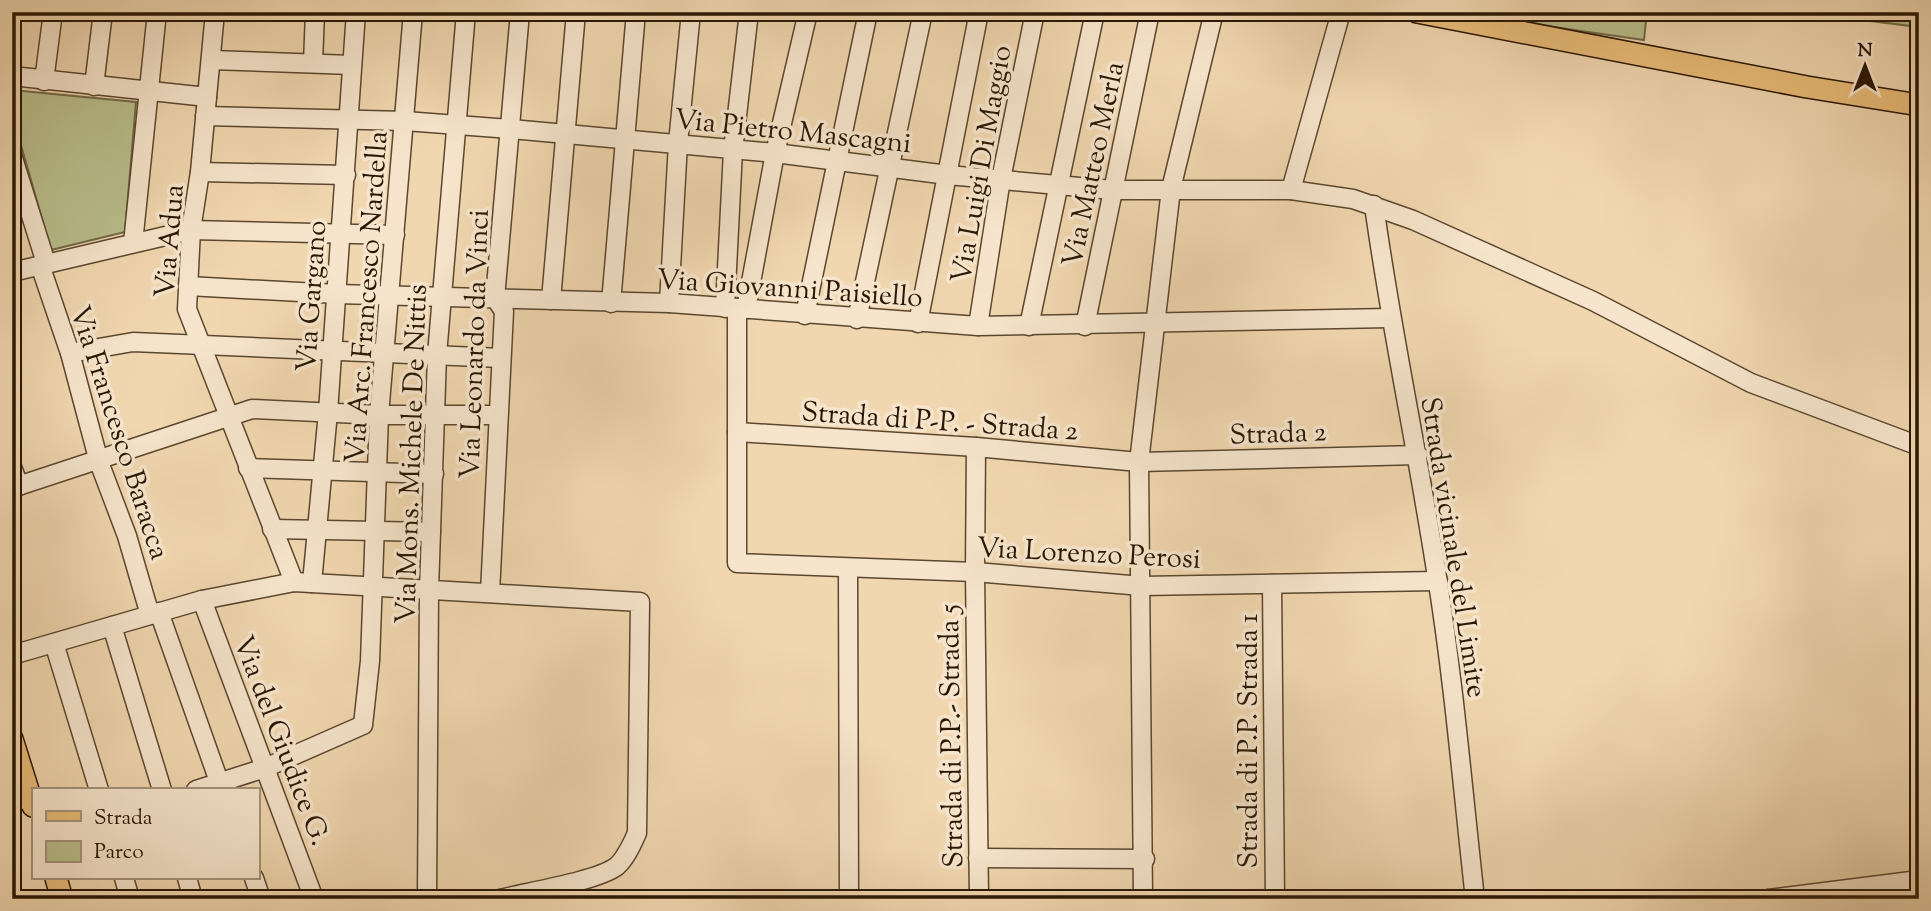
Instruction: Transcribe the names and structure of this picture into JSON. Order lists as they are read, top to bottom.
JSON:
{
  "streets": {
    "street": [
      "Via Pietro Mascagni",
      "Via Luigi Di Maggio",
      "Via Matteo Merla",
      "Via Adua",
      "Via Giovanni Paisiello",
      "Via Gargano",
      "Via Arc. Francesco Nardella",
      "Via Leonardo da Vinci",
      "Strada di P-P. - Strada 2",
      "Via Francesco Baracca",
      "Strada 2",
      "Via Mons. Michele De Nittis",
      "Strada vicinale del Limite",
      "Via Lorenzo Perosi",
      "Strada di P.P.- Strada 5",
      "Via del Giudice G.",
      "Strada di P.P. Strada 1"
    ]
  },
  "crossings": [
    ["Via Pietro Mascagni", "Via Luigi Di Maggio"],
    ["Via Pietro Mascagni", "Via Matteo Merla"],
    ["Via Pietro Mascagni", "Via Adua"],
    ["Via Pietro Mascagni", "Via Gargano"],
    ["Via Pietro Mascagni", "Via Arc. Francesco Nardella"],
    ["Via Pietro Mascagni", "Via Leonardo da Vinci"],
    ["Via Pietro Mascagni", "Via Mons. Michele De Nittis"],
    ["Via Pietro Mascagni", "Strada vicinale del Limite"],
    ["Via Luigi Di Maggio", "Via Giovanni Paisiello"],
    ["Via Matteo Merla", "Via Giovanni Paisiello"],
    ["Via Adua", "Via Giovanni Paisiello"],
    ["Via Adua", "Via Gargano"],
    ["Via Giovanni Paisiello", "Via Gargano"],
    ["Via Giovanni Paisiello", "Via Arc. Francesco Nardella"],
    ["Via Giovanni Paisiello", "Via Leonardo da Vinci"],
    ["Via Giovanni Paisiello", "Via Mons. Michele De Nittis"],
    ["Via Giovanni Paisiello", "Strada vicinale del Limite"],
    ["Via Arc. Francesco Nardella", "Via del Giudice G."],
    ["Strada di P-P. - Strada 2", "Strada 2"],
    ["Strada di P-P. - Strada 2", "Via Lorenzo Perosi"],
    ["Strada di P-P. - Strada 2", "Strada di P.P.- Strada 5"],
    ["Strada 2", "Strada vicinale del Limite"],
    ["Strada vicinale del Limite", "Via Lorenzo Perosi"],
    ["Via Lorenzo Perosi", "Strada di P.P.- Strada 5"],
    ["Via Lorenzo Perosi", "Strada di P.P. Strada 1"]
  ],
  "legend": ["Strada", "Parco"],
  "north": "top"
}
